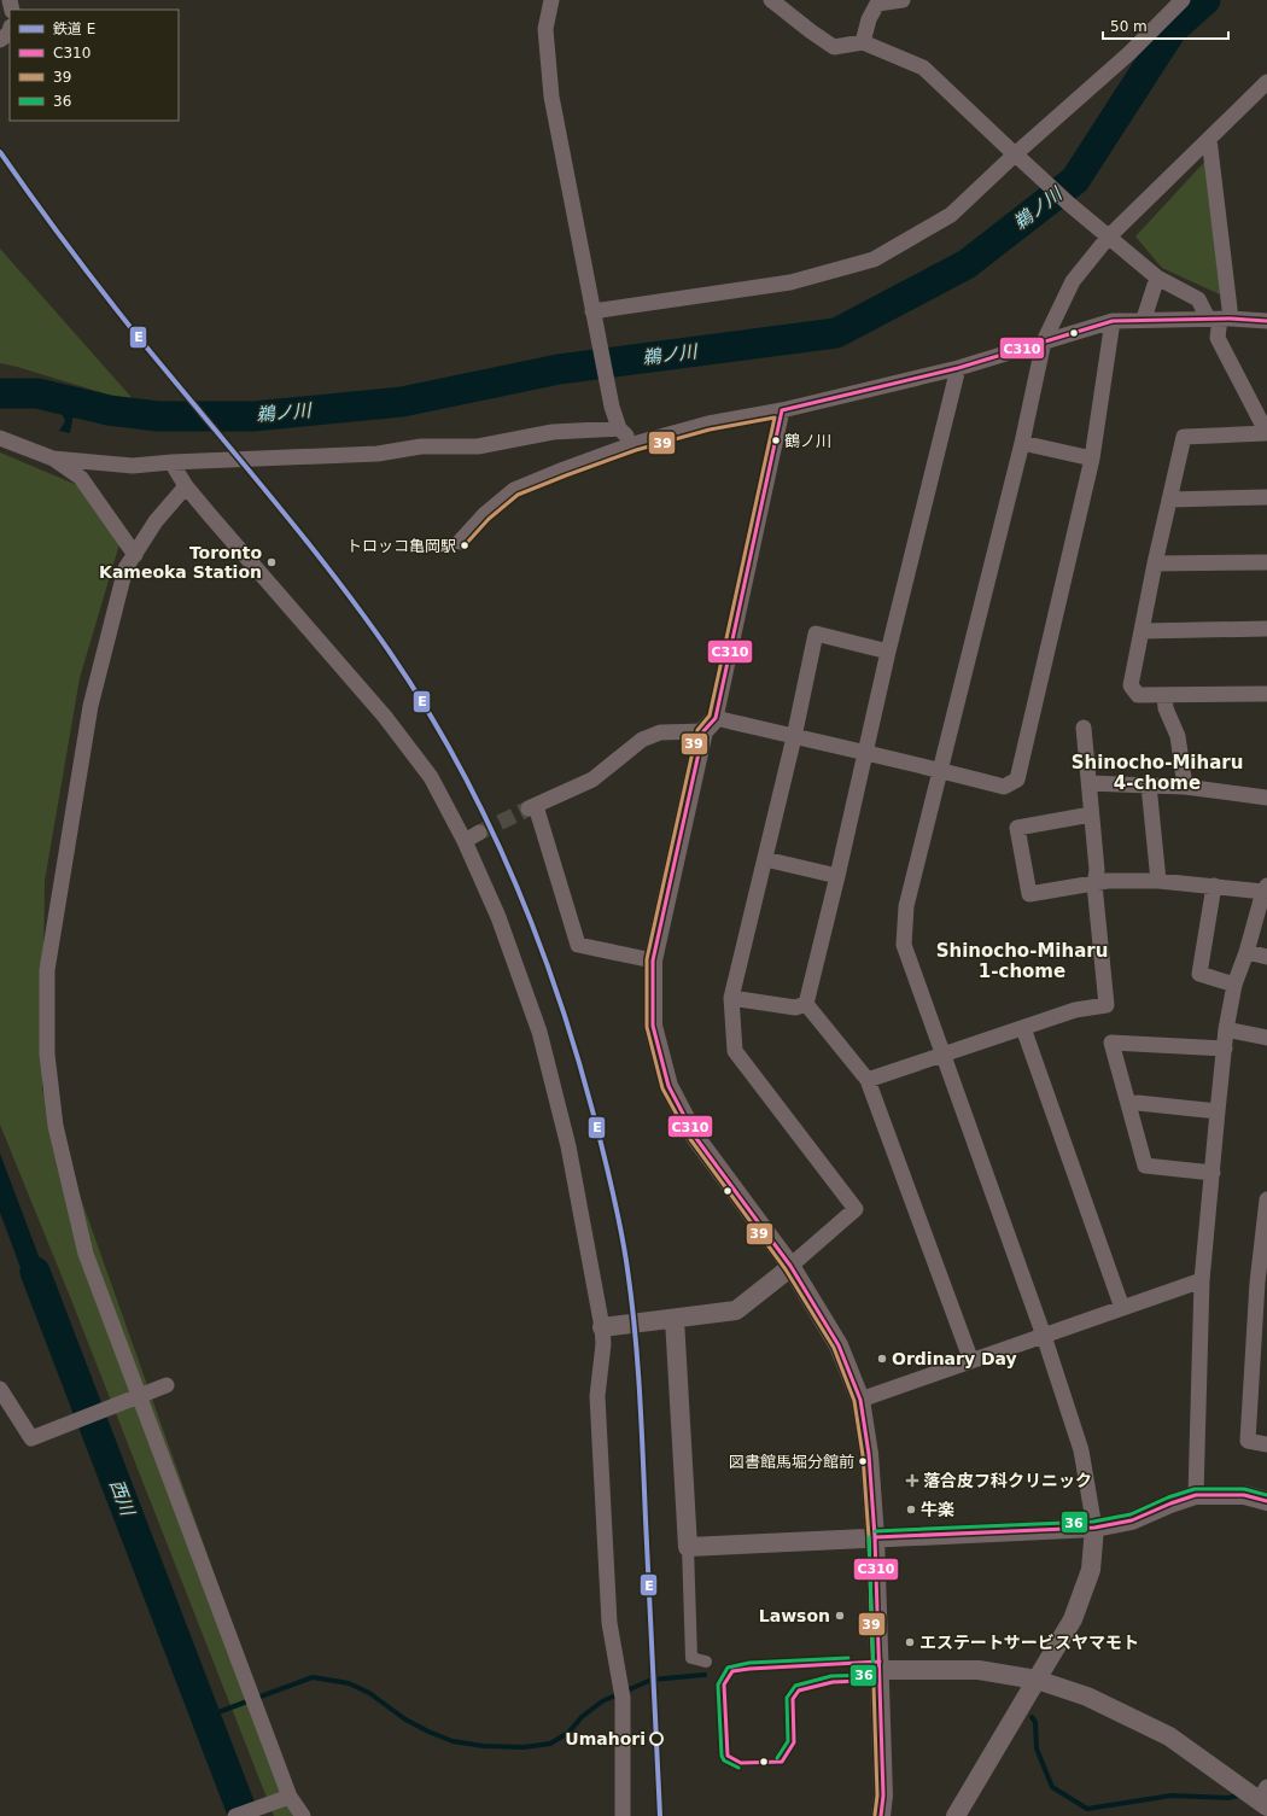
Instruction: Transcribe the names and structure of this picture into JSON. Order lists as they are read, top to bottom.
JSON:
{
  "districts": ["Shinocho-Miharu 4-chome", "Shinocho-Miharu 1-chome"],
  "water": ["鵜ノ川", "西川"],
  "places": {
    "other": [
      "鶴ノ川",
      "トロッコ亀岡駅",
      "Toronto Kameoka Station",
      "Ordinary Day",
      "図書館馬堀分館前",
      "牛楽",
      "Lawson",
      "エステートサービスヤマモト",
      "Umahori"
    ],
    "health": ["落合皮フ科クリニック"]
  },
  "lines": [
    "rail line E",
    "transit line C310",
    "transit line 39",
    "transit line 36"
  ],
  "legend": [
    "鉄道 E",
    "C310",
    "39",
    "36"
  ],
  "scale_bar": "50 m"
}
